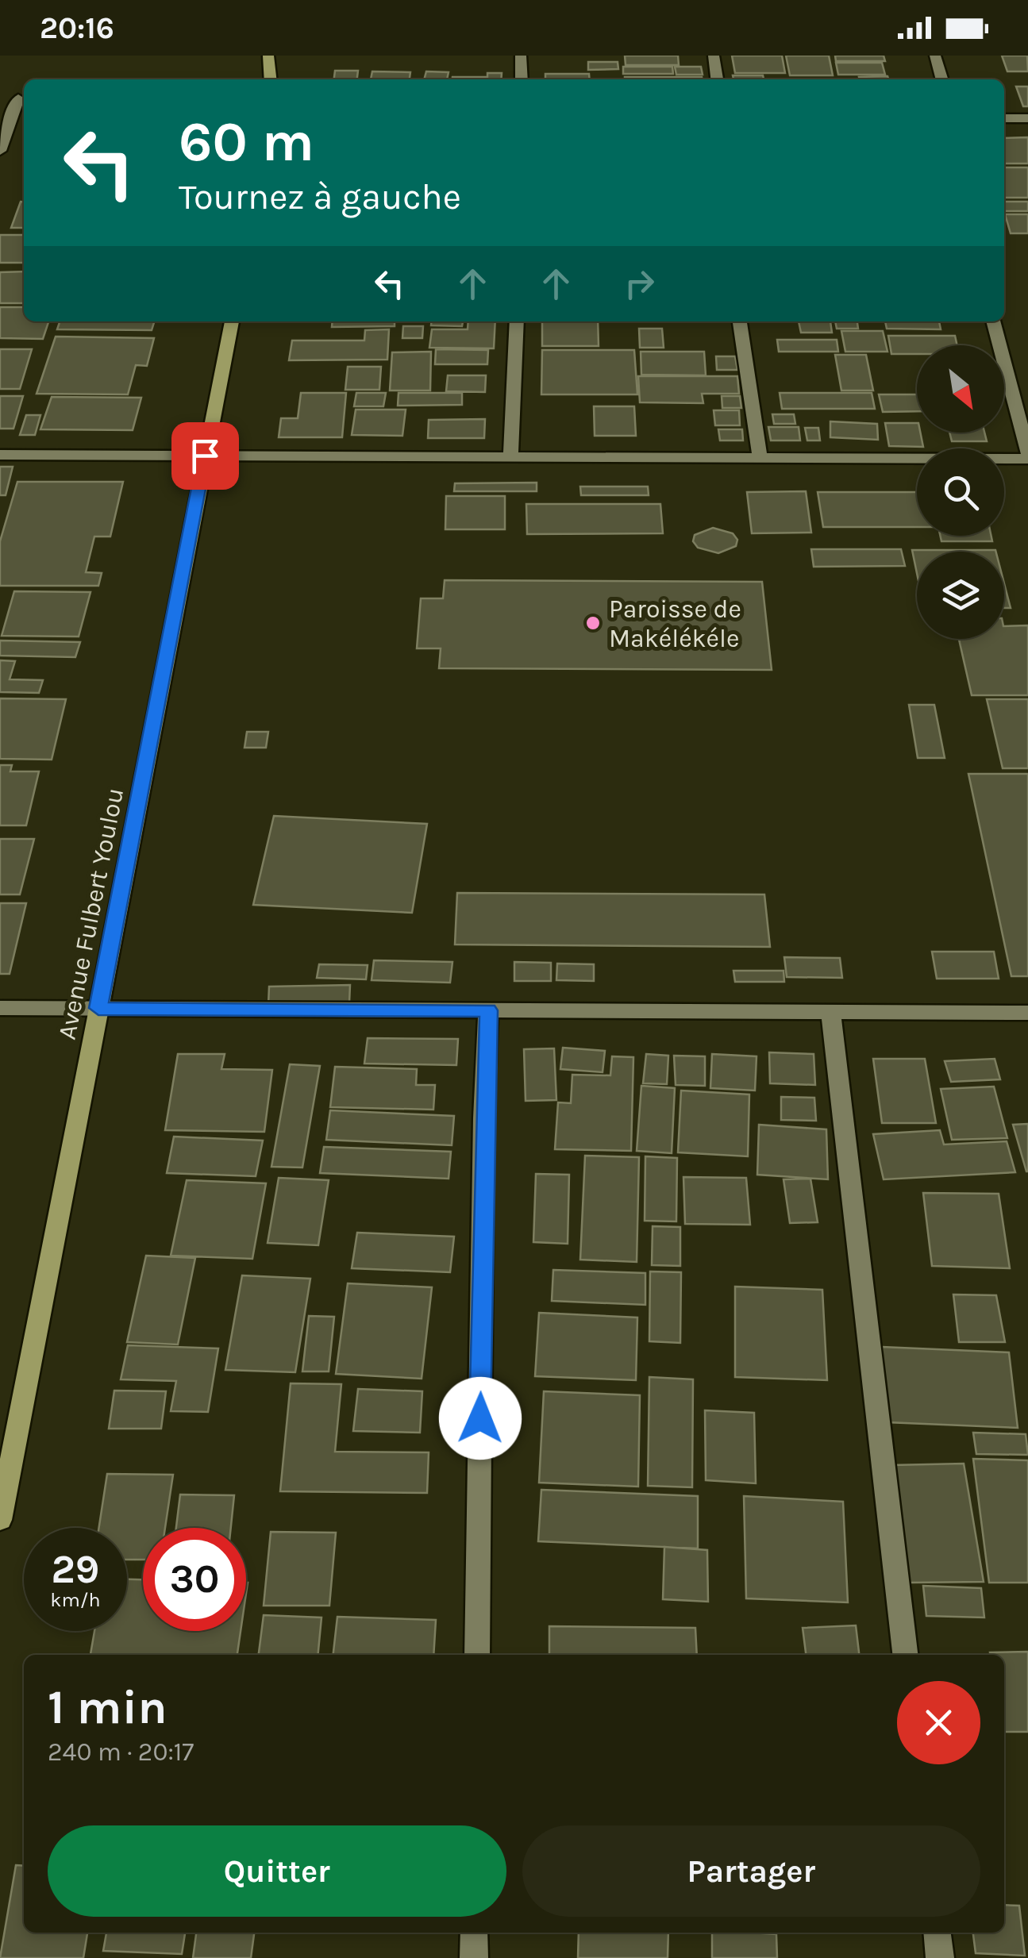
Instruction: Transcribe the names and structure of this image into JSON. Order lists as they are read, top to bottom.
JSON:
{
  "streets": {
    "main road": ["Avenue Fulbert Youlou"]
  },
  "places": ["Paroisse de Makélékéle"],
  "north": "bottom right",
  "page": {
    "status": "20:16",
    "turn": ["60 m", "Tournez à gauche"],
    "speed": "29 km/h",
    "limit": "30",
    "heading": ["1 min", "240 m · 20:17"],
    "buttons": ["Quitter", "Partager"]
  }
}
